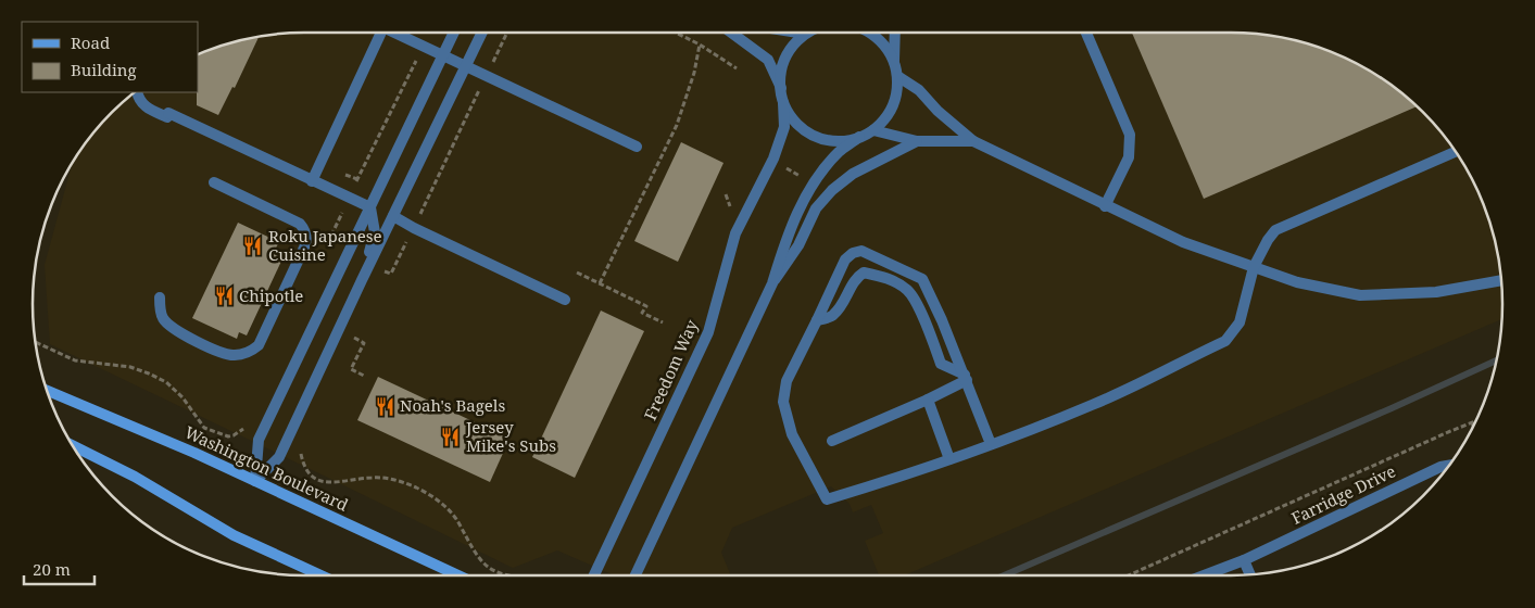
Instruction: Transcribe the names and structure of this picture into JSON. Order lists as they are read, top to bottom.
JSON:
{
  "streets": {
    "main road": ["Washington Boulevard"],
    "street": ["Freedom Way", "Farridge Drive"]
  },
  "places": {
    "restaurant": [
      "Roku Japanese Cuisine",
      "Chipotle",
      "Noah's Bagels",
      "Jersey Mike's Subs"
    ]
  },
  "legend": ["Road", "Building"],
  "scale_bar": "20 m"
}
